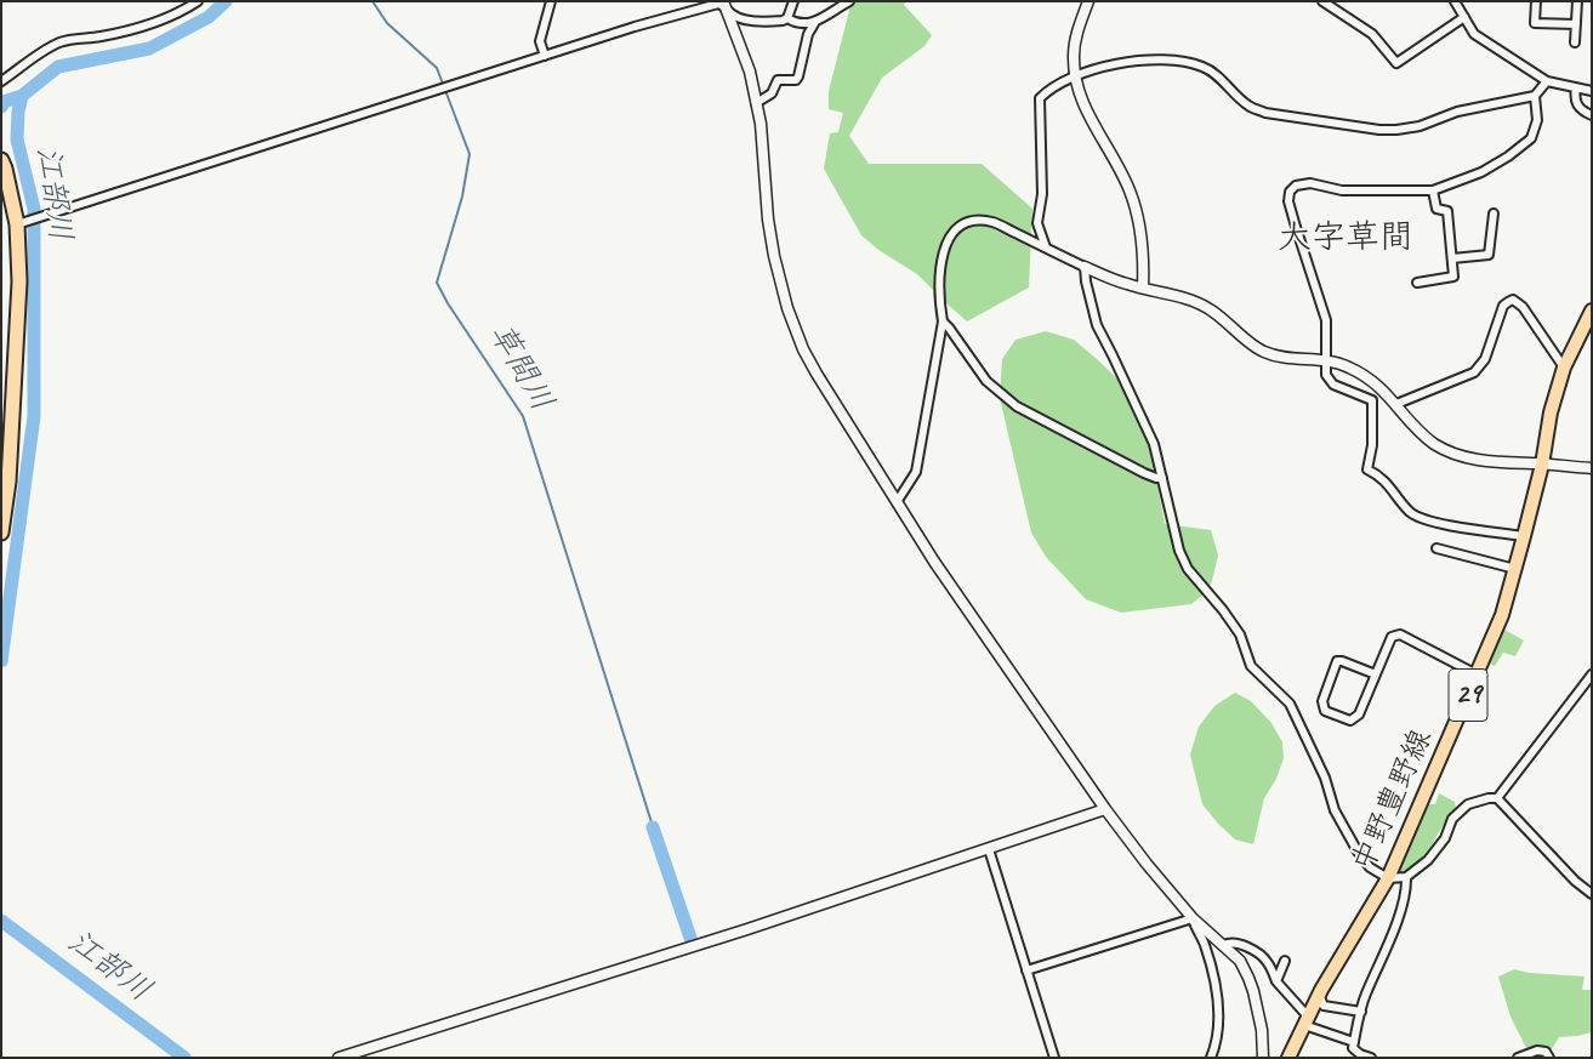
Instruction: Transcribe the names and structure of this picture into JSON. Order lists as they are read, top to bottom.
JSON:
{
  "streets": {
    "main road": ["29", "中野豊野線"]
  },
  "districts": ["大字草間"],
  "water": ["江部川", "草間川"]
}
